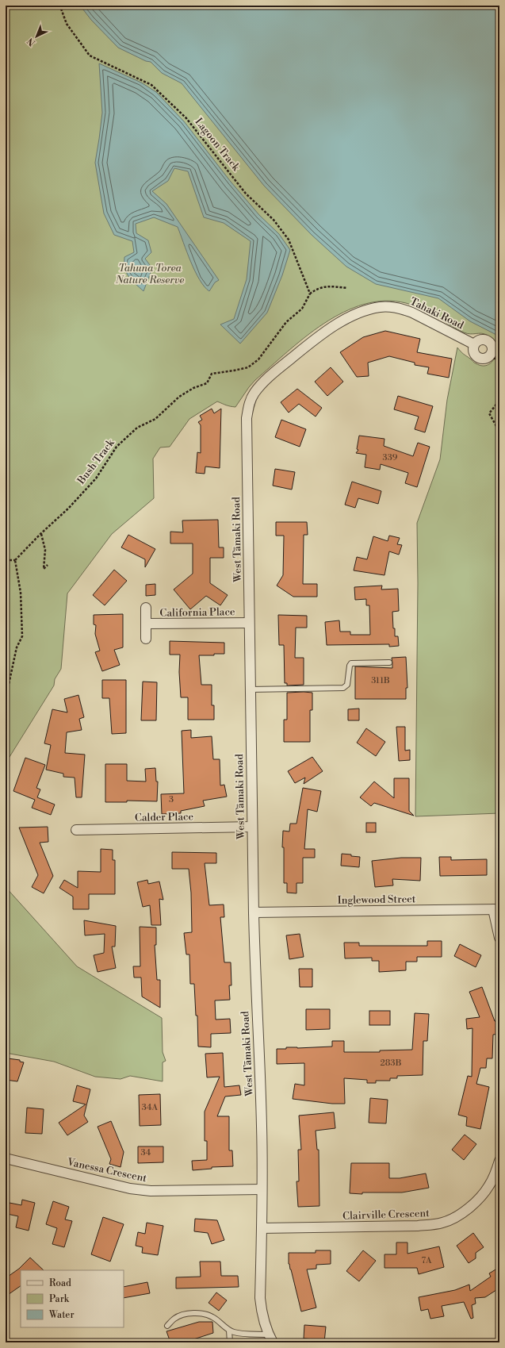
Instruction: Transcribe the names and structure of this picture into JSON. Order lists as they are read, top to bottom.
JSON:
{
  "streets": {
    "street": [
      "Tahaki Road",
      "West Tāmaki Road",
      "California Place",
      "Calder Place",
      "Inglewood Street",
      "Vanessa Crescent",
      "Clairville Crescent"
    ],
    "path": ["Lagoon Track", "Bush Track"]
  },
  "crossings": [
    ["Lagoon Track", "Bush Track"],
    ["Tahaki Road", "West Tāmaki Road"],
    ["West Tāmaki Road", "California Place"],
    ["West Tāmaki Road", "Calder Place"],
    ["West Tāmaki Road", "Inglewood Street"],
    ["West Tāmaki Road", "Vanessa Crescent"],
    ["West Tāmaki Road", "Clairville Crescent"]
  ],
  "parks": ["Tahuna Torea Nature Reserve"],
  "house_numbers": [
    "339",
    "311B",
    "3",
    "283B",
    "34A",
    "34",
    "7A"
  ],
  "legend": ["Road", "Park", "Water"],
  "north": "bottom left"
}
